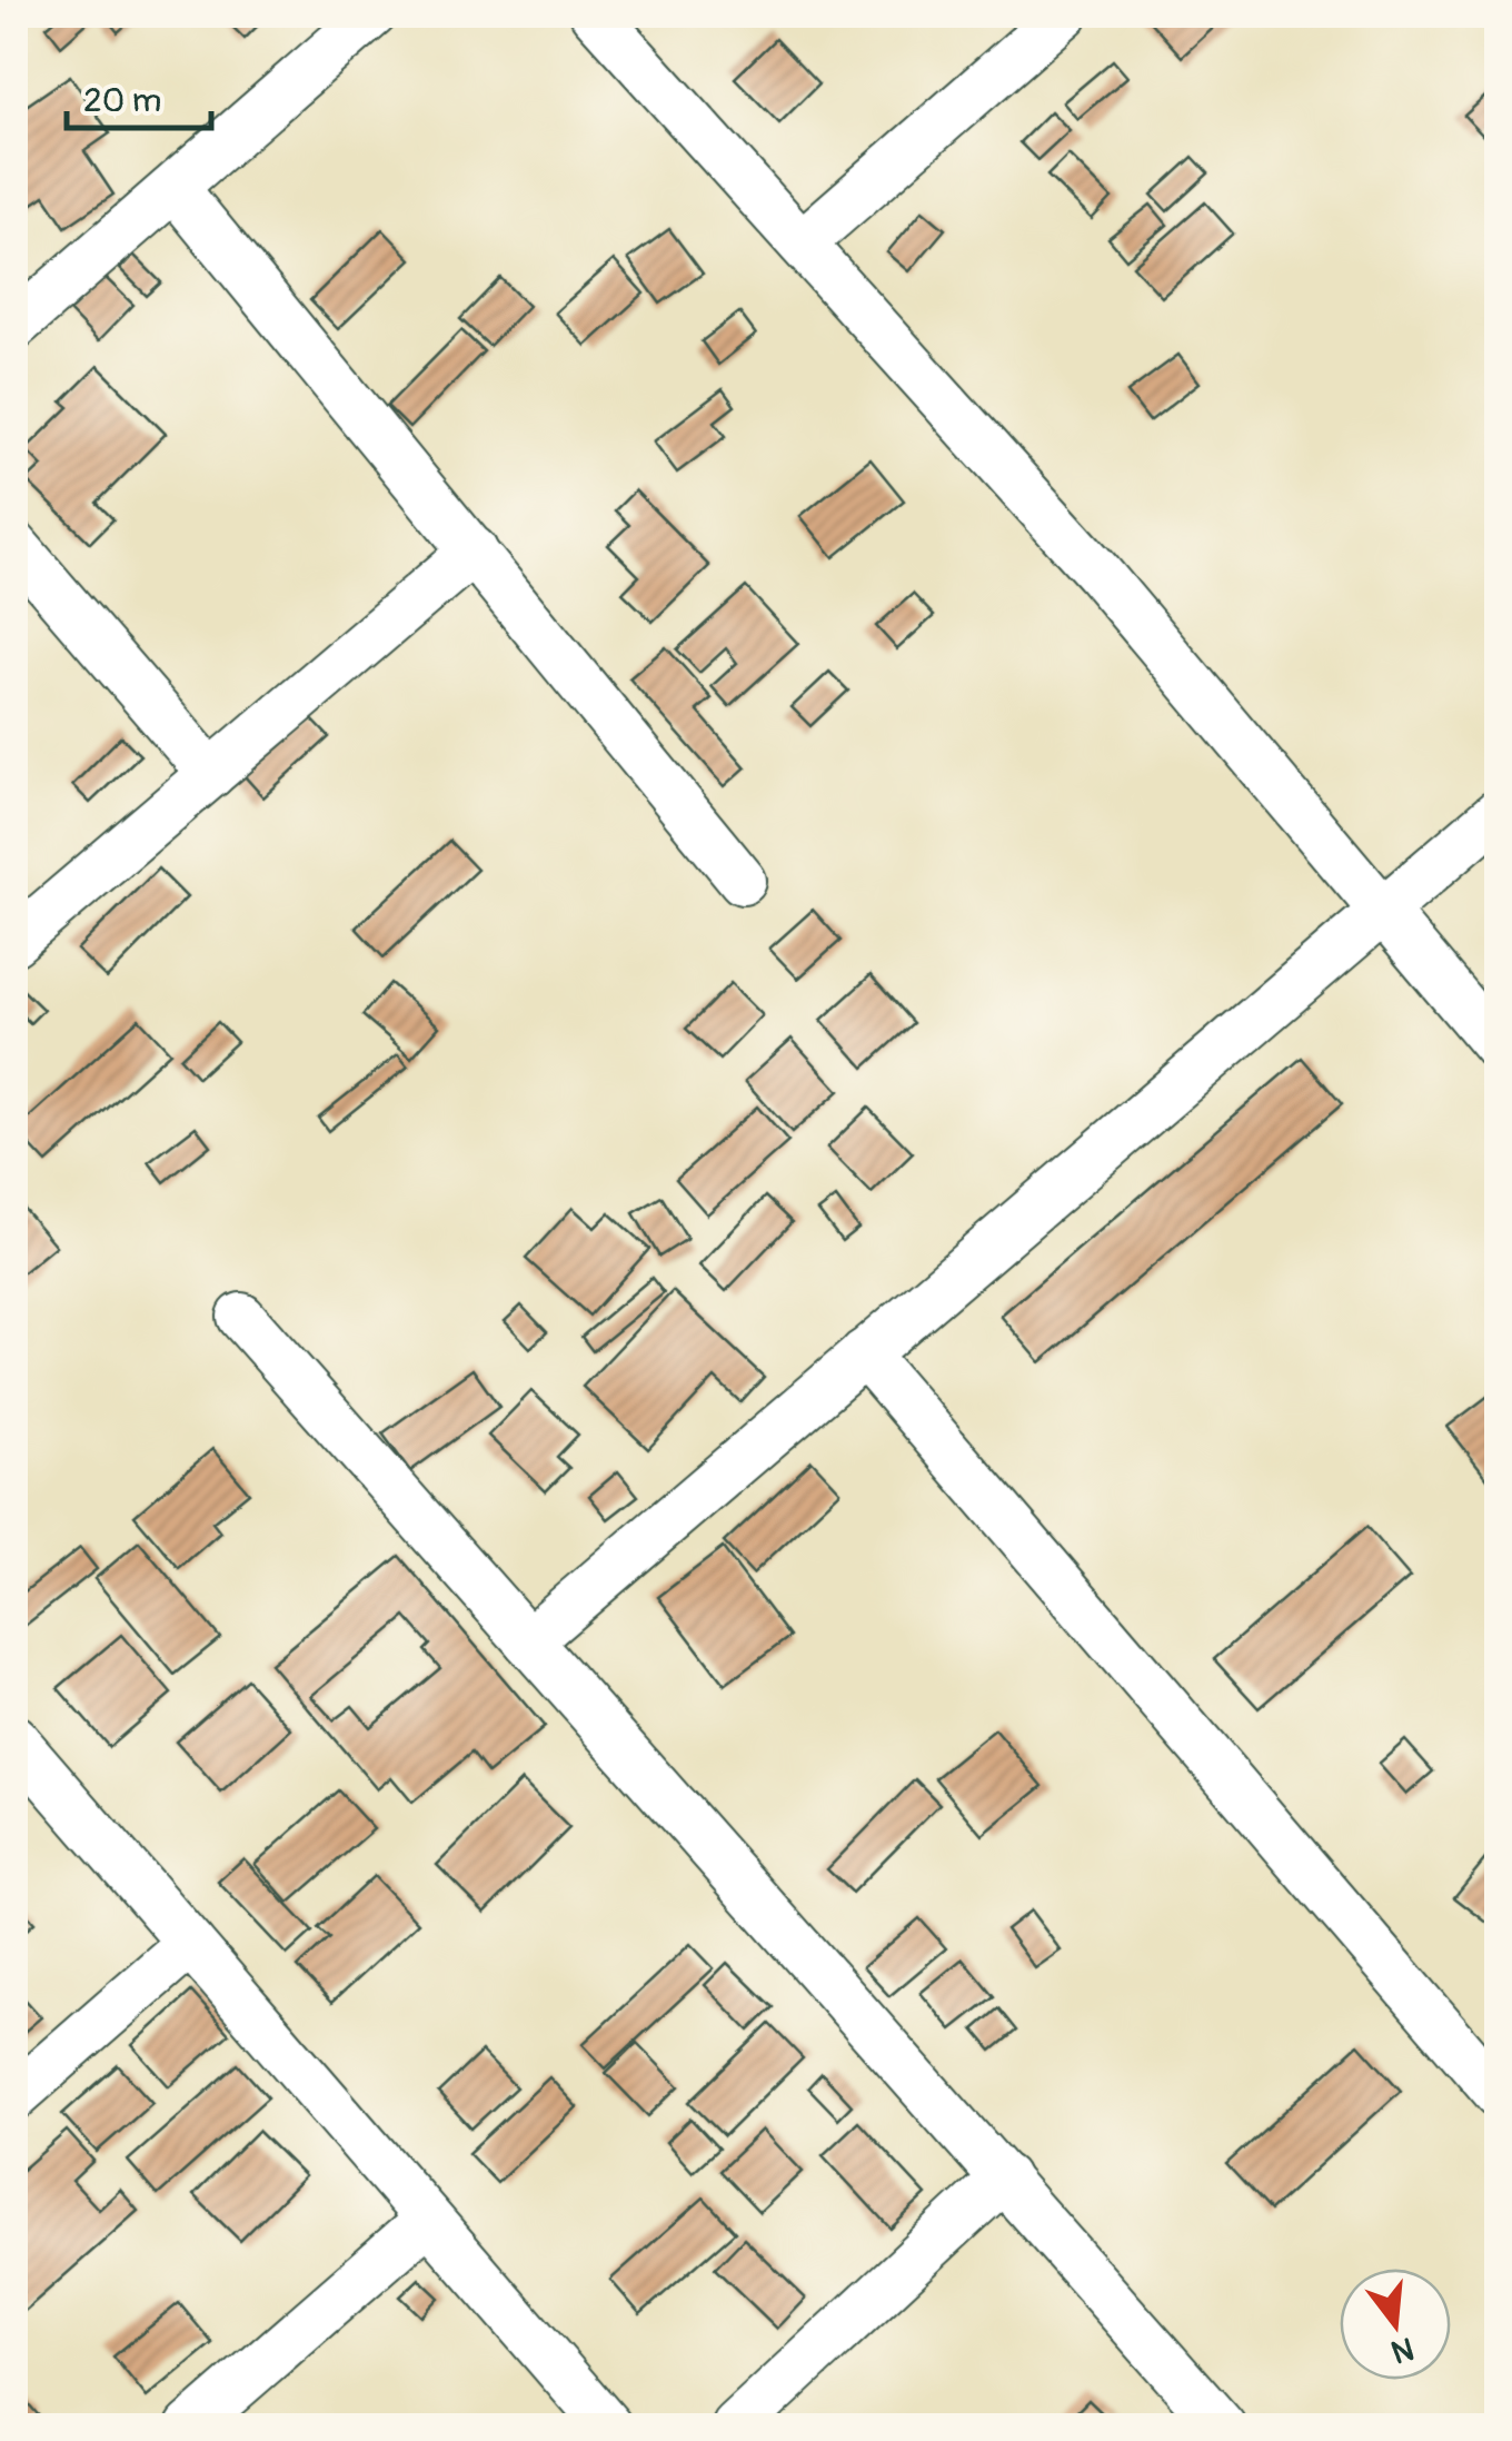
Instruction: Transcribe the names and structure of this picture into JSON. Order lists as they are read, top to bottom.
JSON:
{
  "scale_bar": "20 m",
  "north": "bottom"
}
